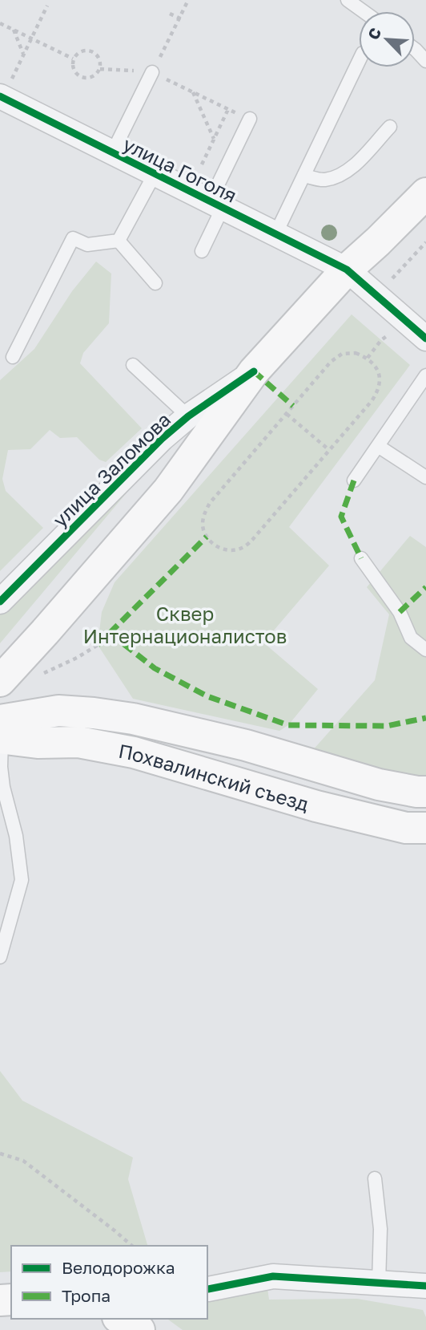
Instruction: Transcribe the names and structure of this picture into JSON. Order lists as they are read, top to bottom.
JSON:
{
  "streets": {
    "main road": ["Похвалинский съезд"],
    "street": ["улица Гоголя", "улица Заломова"]
  },
  "parks": ["Сквер Интернационалистов"],
  "legend": ["Велодорожка", "Тропа"],
  "north": "top left"
}
